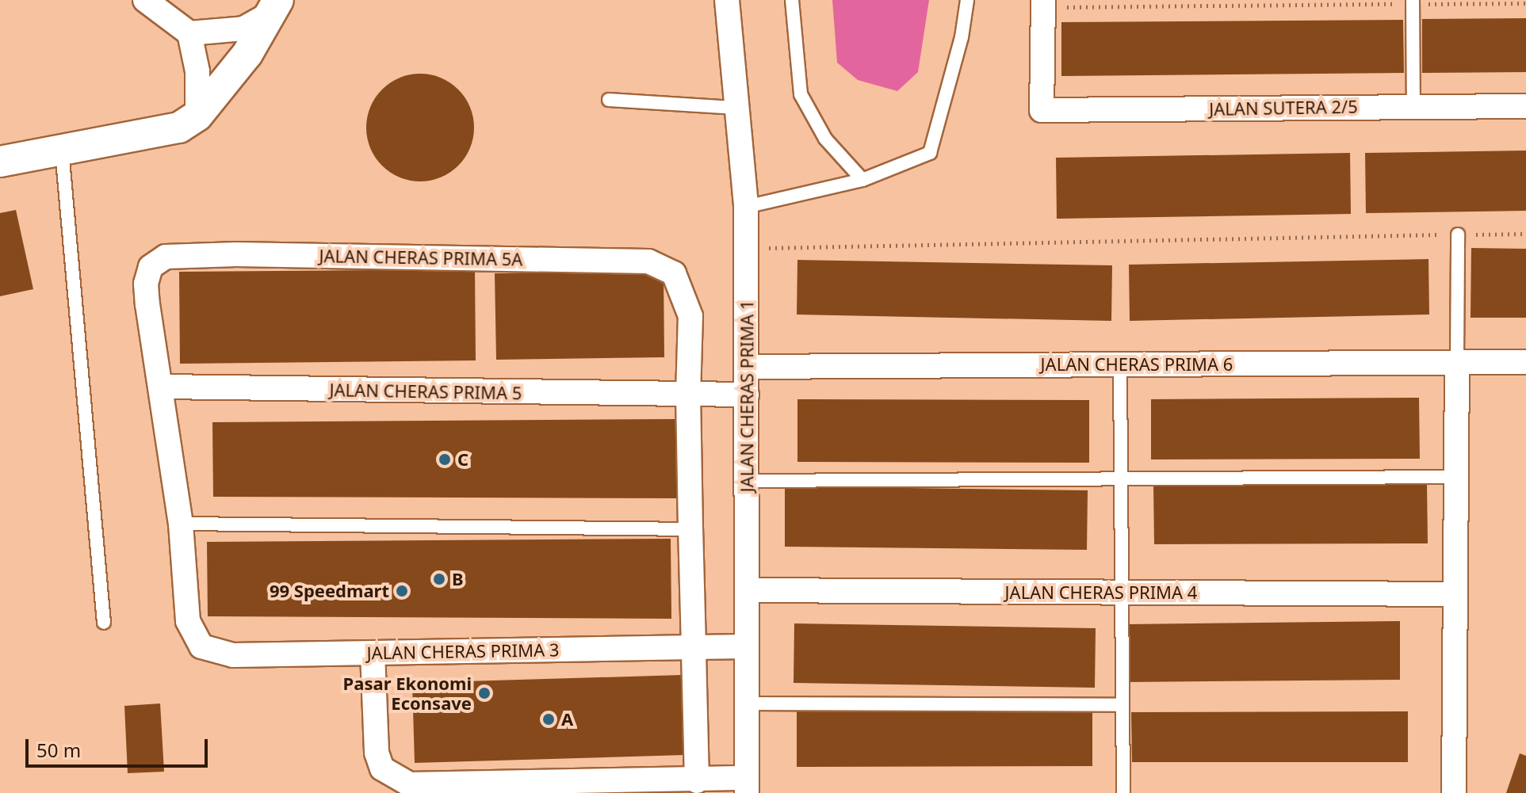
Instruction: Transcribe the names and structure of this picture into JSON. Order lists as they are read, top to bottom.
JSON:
{
  "streets": {
    "street": [
      "JALAN SUTERA 2/5",
      "JALAN CHERAS PRIMA 5A",
      "JALAN CHERAS PRIMA 6",
      "JALAN CHERAS PRIMA 5",
      "JALAN CHERAS PRIMA 1",
      "JALAN CHERAS PRIMA 4",
      "JALAN CHERAS PRIMA 3"
    ]
  },
  "crossings": [
    ["JALAN CHERAS PRIMA 5A", "JALAN CHERAS PRIMA 5"],
    ["JALAN CHERAS PRIMA 5A", "JALAN CHERAS PRIMA 3"],
    ["JALAN CHERAS PRIMA 6", "JALAN CHERAS PRIMA 1"],
    ["JALAN CHERAS PRIMA 5", "JALAN CHERAS PRIMA 1"],
    ["JALAN CHERAS PRIMA 5", "JALAN CHERAS PRIMA 3"],
    ["JALAN CHERAS PRIMA 1", "JALAN CHERAS PRIMA 4"],
    ["JALAN CHERAS PRIMA 1", "JALAN CHERAS PRIMA 3"]
  ],
  "places": [
    "C",
    "B",
    "99 Speedmart",
    "Pasar Ekonomi Econsave",
    "A"
  ],
  "scale_bar": "50 m"
}
